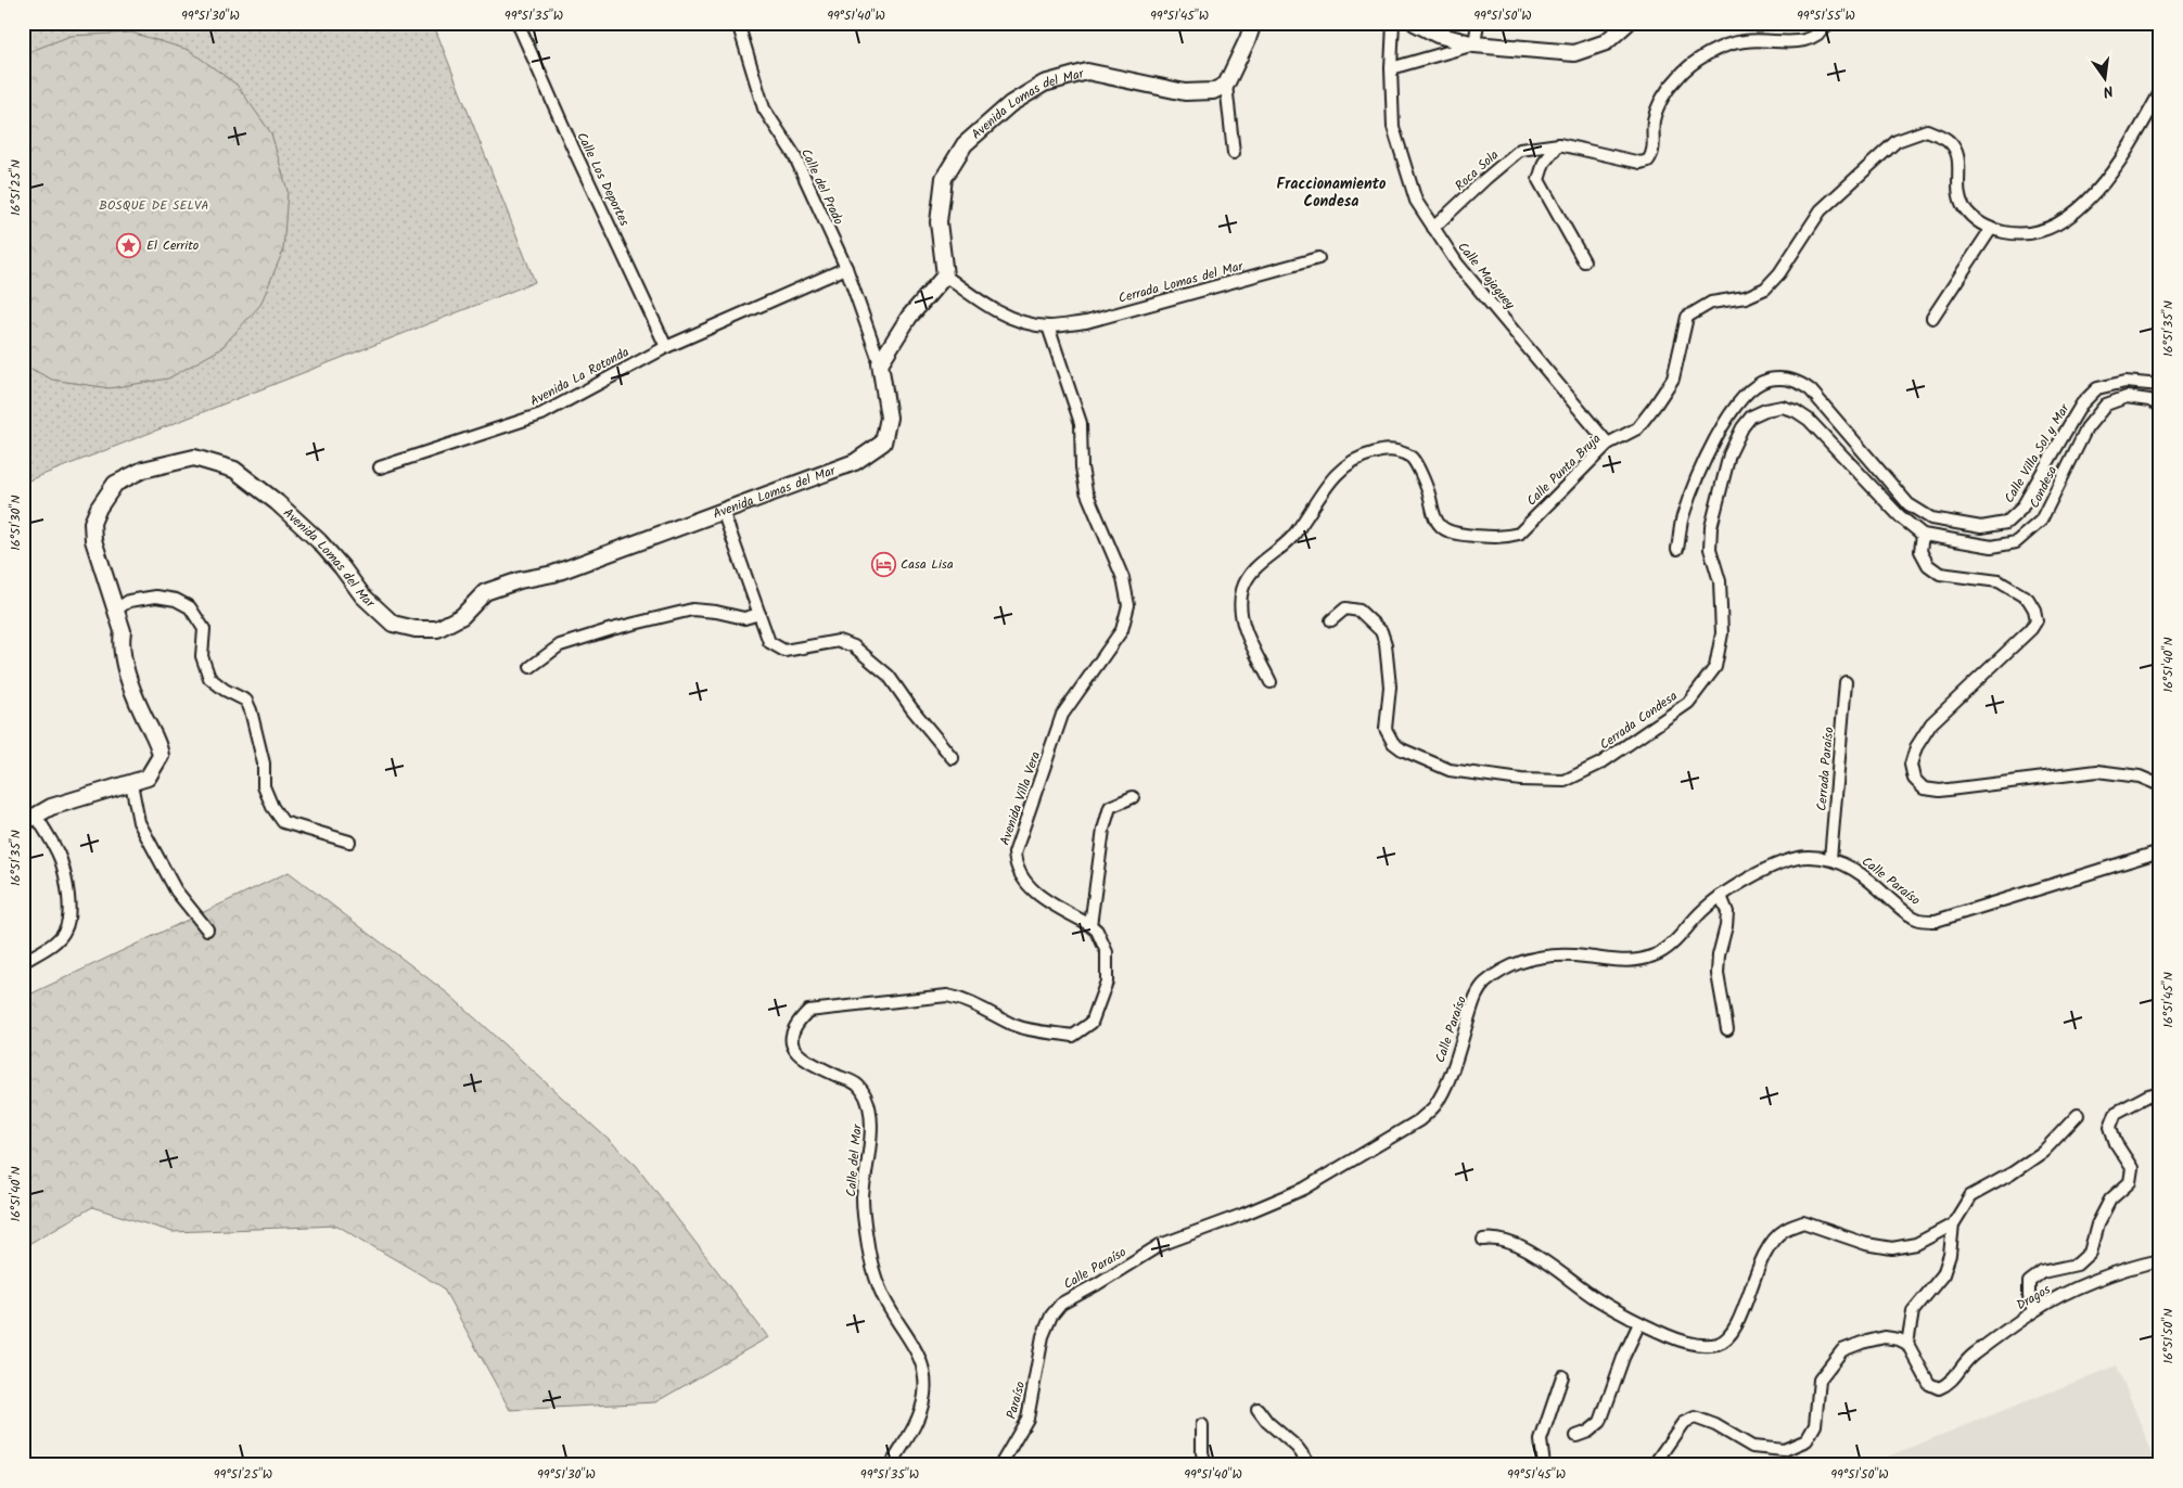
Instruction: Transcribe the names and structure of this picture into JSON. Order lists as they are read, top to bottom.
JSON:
{
  "streets": {
    "main road": ["Avenida Lomas del Mar"],
    "street": [
      "Roca Sola",
      "Calle Los Deportes",
      "Calle del Prado",
      "Calle Majaguey",
      "Cerrada Lomas del Mar",
      "Avenida La Rotonda",
      "Calle Villa Sol y Mar",
      "Calle Punta Bruja",
      "Condesa",
      "Cerrada Condesa",
      "Cerrada Paraíso",
      "Avenida Villa Vera",
      "Calle Paraíso",
      "Calle del Mar",
      "Dragos",
      "Paraíso"
    ]
  },
  "crossings": [
    ["Avenida Lomas del Mar", "Calle del Prado"],
    ["Avenida Lomas del Mar", "Cerrada Lomas del Mar"],
    ["Roca Sola", "Calle Majaguey"],
    ["Calle Los Deportes", "Avenida La Rotonda"],
    ["Calle del Prado", "Avenida La Rotonda"],
    ["Calle Majaguey", "Calle Punta Bruja"],
    ["Cerrada Lomas del Mar", "Avenida Villa Vera"],
    ["Condesa", "Cerrada Condesa"],
    ["Cerrada Paraíso", "Calle Paraíso"],
    ["Avenida Villa Vera", "Calle del Mar"],
    ["Calle Paraíso", "Paraíso"]
  ],
  "districts": ["Fraccionamiento Condesa"],
  "parks": ["BOSQUE DE SELVA"],
  "places": {
    "place": ["El Cerrito"],
    "hotel": ["Casa Lisa"]
  },
  "north": "bottom",
  "coordinates": [
    "99°51'30\"W",
    "99°51'35\"W",
    "99°51'40\"W",
    "99°51'45\"W",
    "99°51'50\"W",
    "99°51'55\"W",
    "16°51'25\"N",
    "16°51'35\"N",
    "16°51'30\"N",
    "16°51'40\"N",
    "16°51'45\"N",
    "16°51'50\"N",
    "99°51'25\"W"
  ]
}
